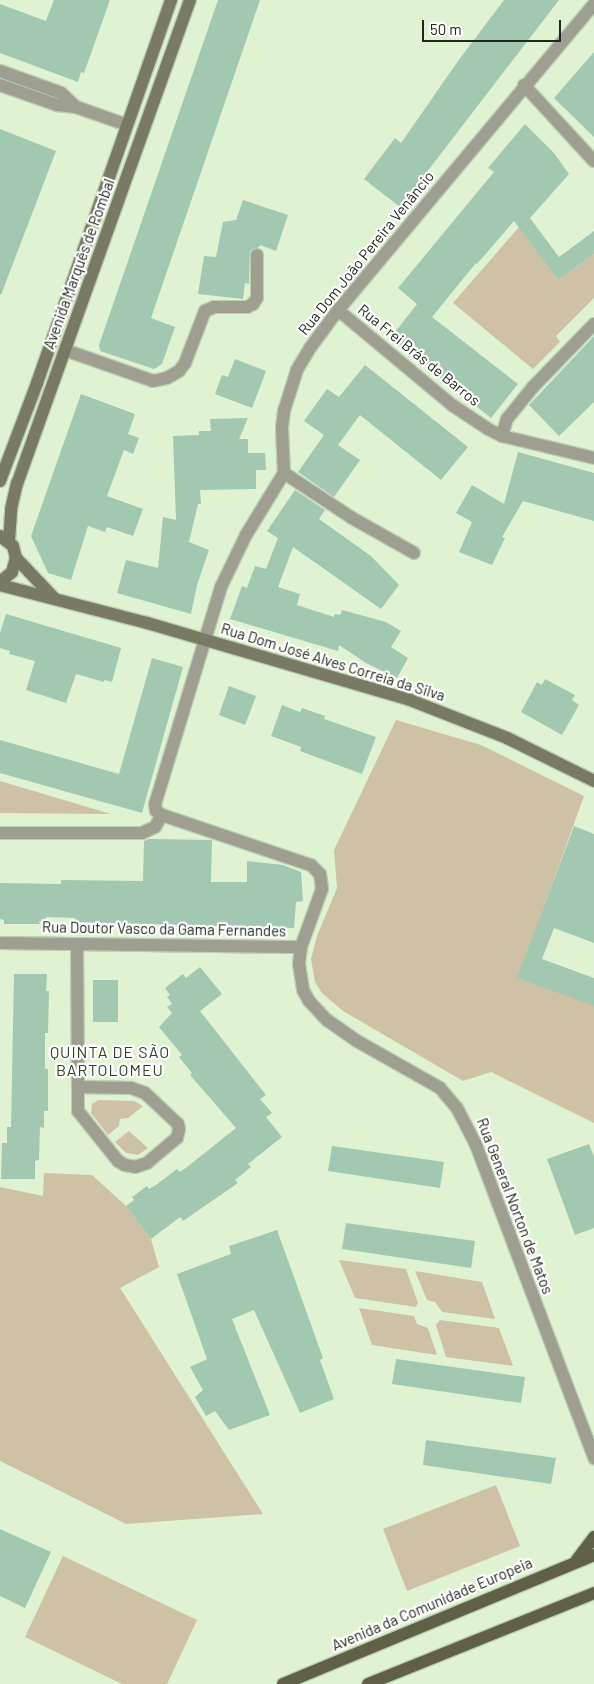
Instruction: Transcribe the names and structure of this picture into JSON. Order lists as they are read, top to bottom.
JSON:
{
  "streets": {
    "main road": ["Avenida Marquês de Pombal", "Rua Dom José Alves Correia da Silva", "Avenida da Comunidade Europeia"],
    "street": [
      "Rua Dom João Pereira Venâncio",
      "Rua Frei Brás de Barros",
      "Rua Doutor Vasco da Gama Fernandes",
      "Rua General Norton de Matos"
    ]
  },
  "crossings": [
    ["Rua Dom João Pereira Venâncio", "Rua Frei Brás de Barros"],
    ["Rua Doutor Vasco da Gama Fernandes", "Rua General Norton de Matos"]
  ],
  "districts": ["QUINTA DE SÃO BARTOLOMEU"],
  "scale_bar": "50 m"
}
